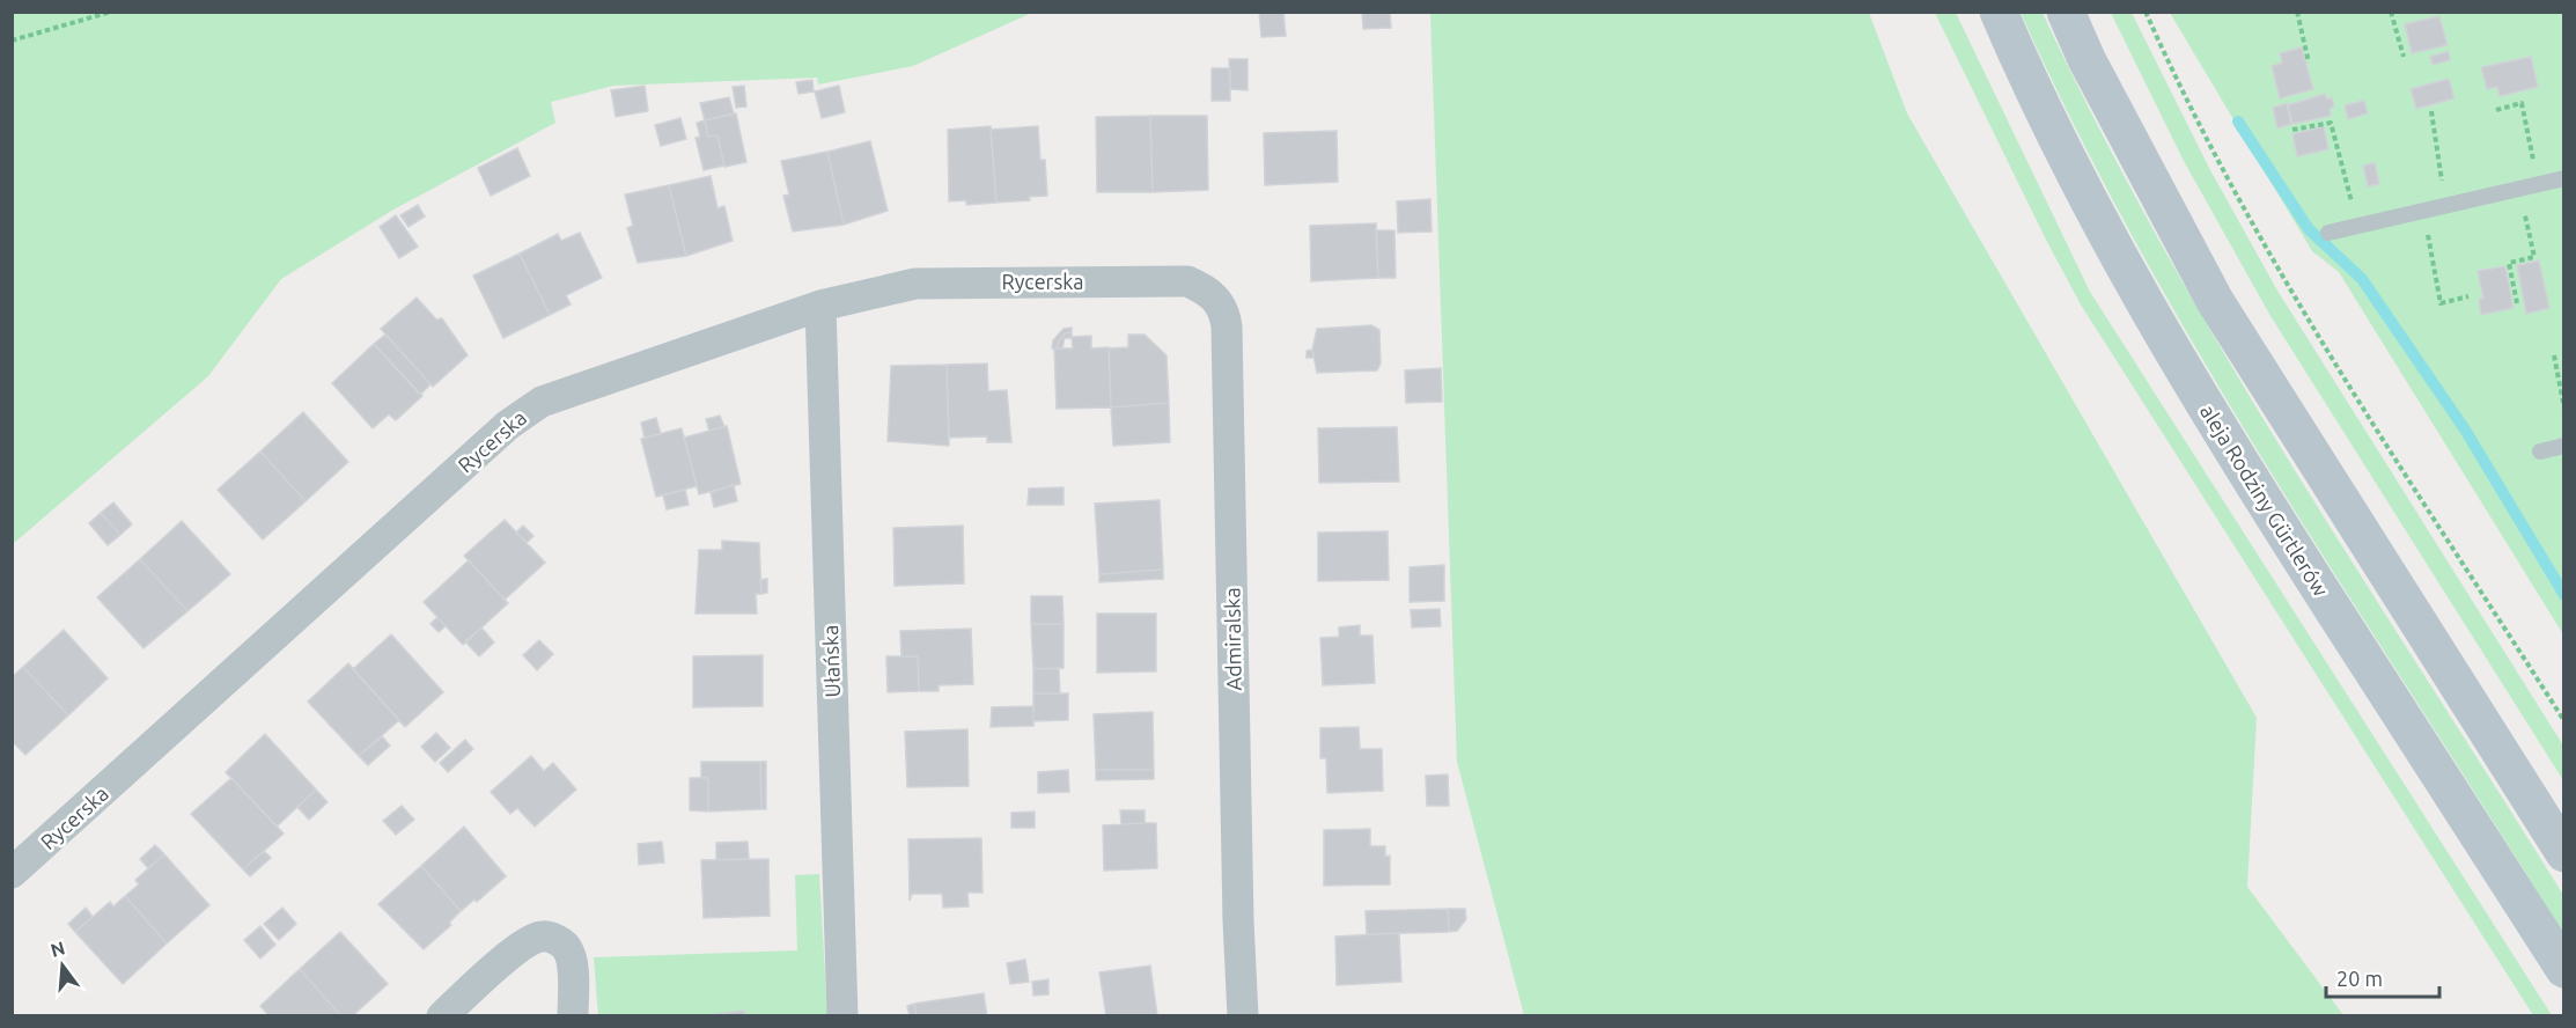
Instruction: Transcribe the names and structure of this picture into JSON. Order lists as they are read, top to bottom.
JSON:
{
  "streets": {
    "main road": ["aleja Rodziny Gürtlerów"],
    "street": ["Rycerska", "Admiralska", "Ułańska"]
  },
  "crossings": [
    ["Rycerska", "Admiralska"],
    ["Rycerska", "Ułańska"]
  ],
  "scale_bar": "20 m",
  "north": "top"
}
